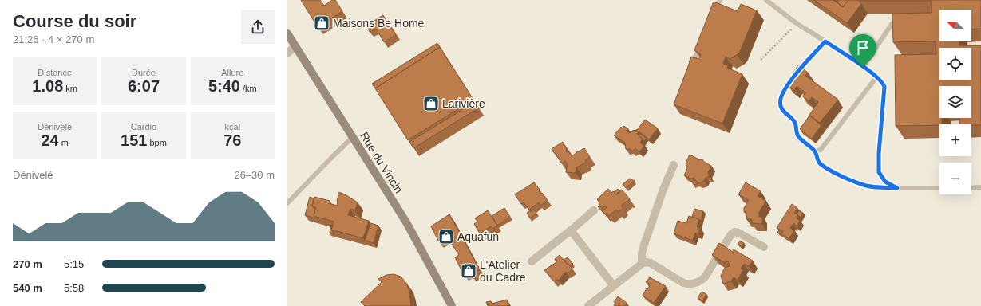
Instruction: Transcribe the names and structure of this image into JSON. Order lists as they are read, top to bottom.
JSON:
{
  "streets": {
    "main road": ["Rue du Vincin"]
  },
  "places": {
    "shop": [
      "Maisons Be Home",
      "Larivière",
      "Aquafun",
      "L'Atelier du Cadre"
    ]
  },
  "north": "top left",
  "page": {
    "heading": ["Course du soir", "21:26 · 4 × 270 m"],
    "map_buttons": ["+", "−"],
    "stats": [
      ["Distance", "1.08 km"],
      ["Durée", "6:07"],
      ["Allure", "5:40 /km"],
      ["Dénivelé", "24 m"],
      ["Cardio", "151 bpm"],
      ["kcal", "76"]
    ],
    "chart": ["Dénivelé", "26–30 m"],
    "list": [
      {
        "name": "270 m",
        "note": "5:15"
      },
      {
        "name": "540 m",
        "note": "5:58"
      }
    ]
  }
}
